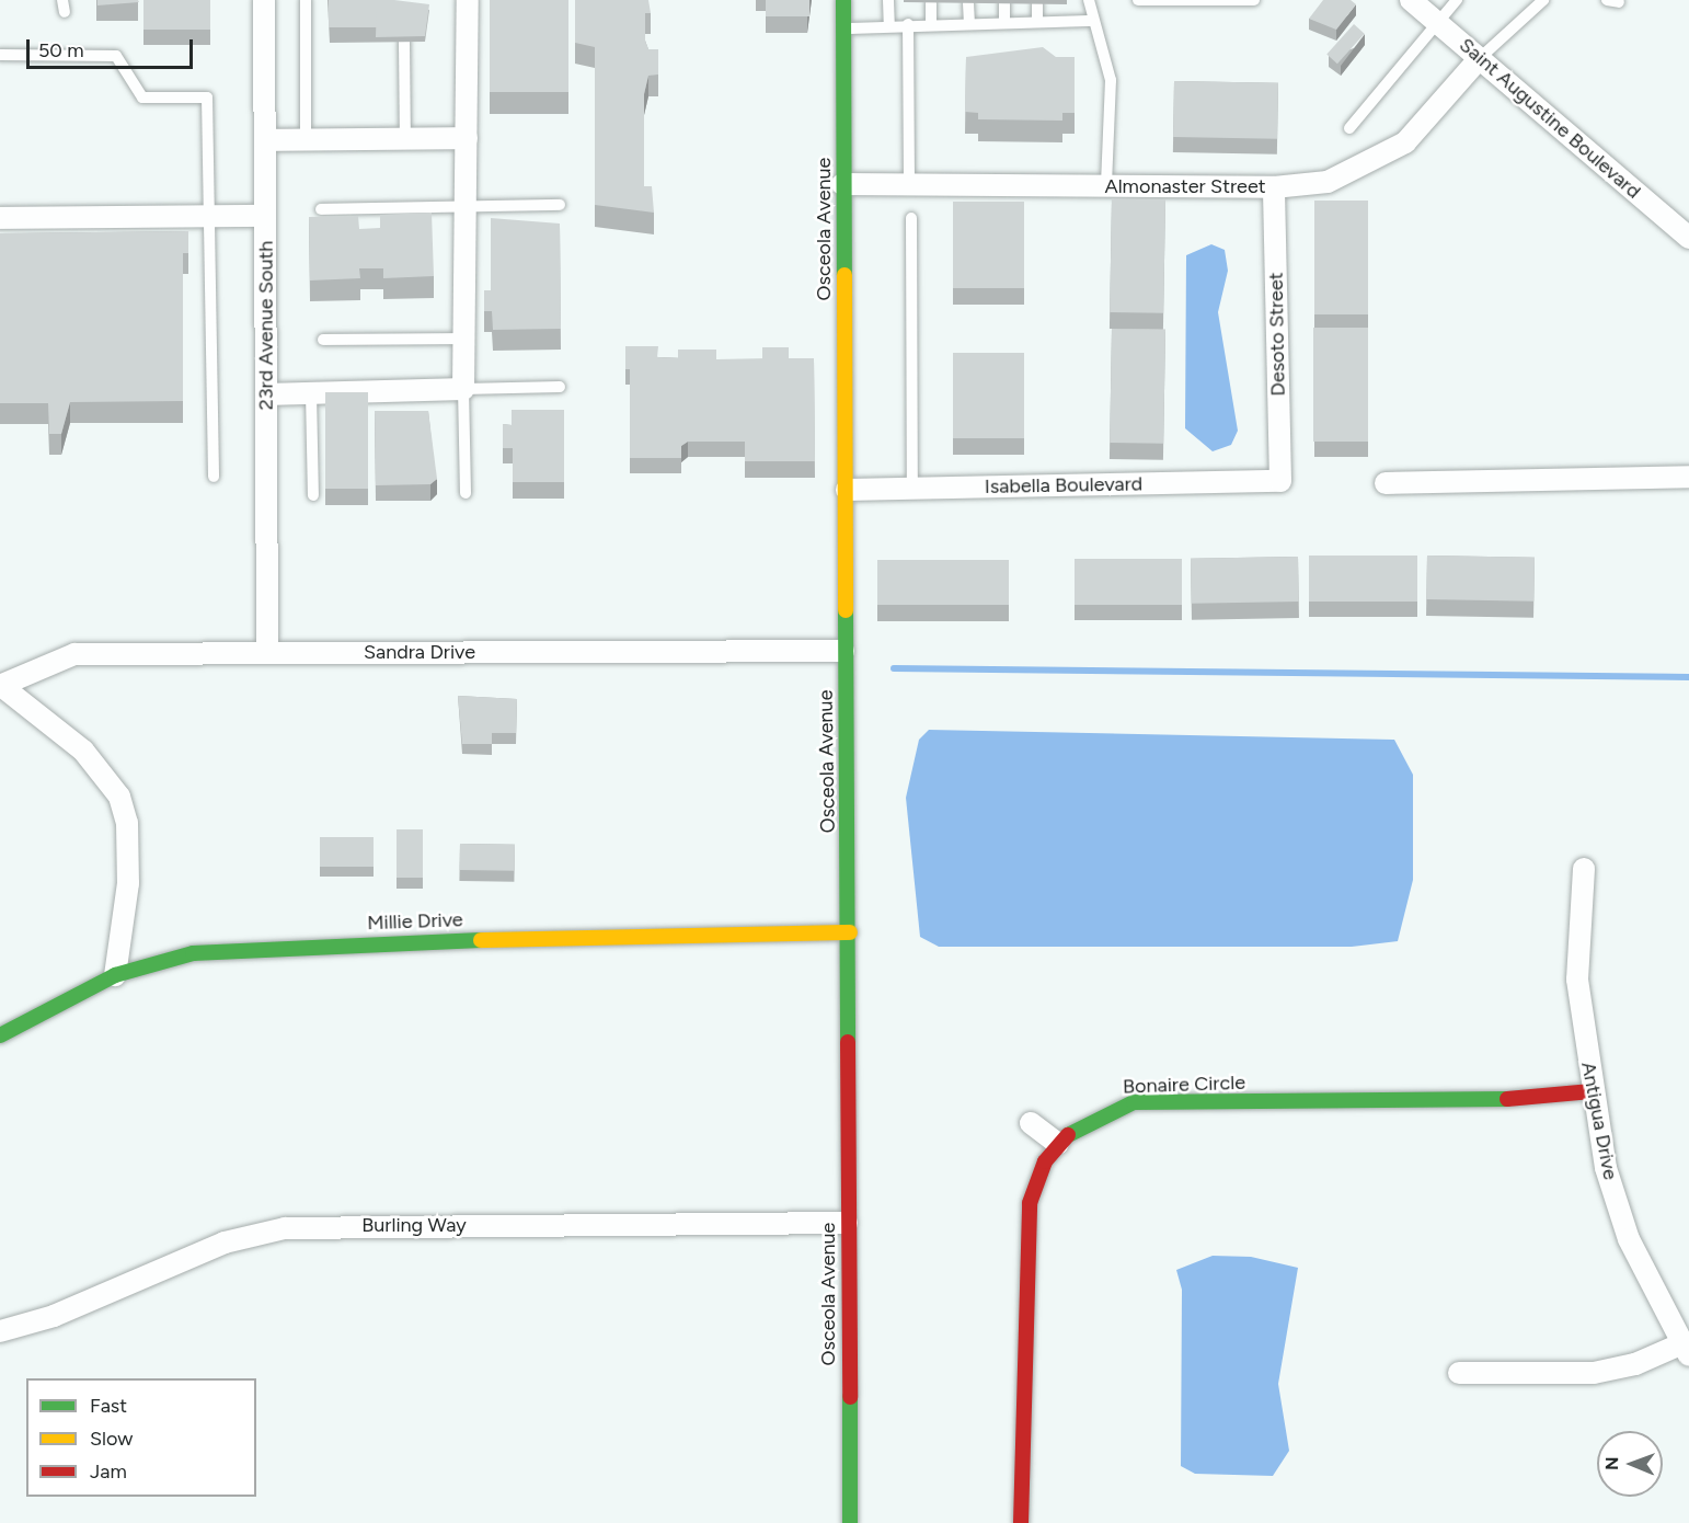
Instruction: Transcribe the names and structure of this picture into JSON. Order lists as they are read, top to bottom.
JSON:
{
  "streets": {
    "street": [
      "Saint Augustine Boulevard",
      "Almonaster Street",
      "Osceola Avenue",
      "23rd Avenue South",
      "Desoto Street",
      "Isabella Boulevard",
      "Sandra Drive",
      "Millie Drive",
      "Bonaire Circle",
      "Antigua Drive",
      "Burling Way"
    ]
  },
  "crossings": [
    ["Saint Augustine Boulevard", "Almonaster Street"],
    ["Almonaster Street", "Osceola Avenue"],
    ["Almonaster Street", "Desoto Street"],
    ["Osceola Avenue", "Isabella Boulevard"],
    ["Osceola Avenue", "Sandra Drive"],
    ["Osceola Avenue", "Millie Drive"],
    ["Osceola Avenue", "Burling Way"],
    ["23rd Avenue South", "Sandra Drive"],
    ["Desoto Street", "Isabella Boulevard"],
    ["Sandra Drive", "Millie Drive"],
    ["Bonaire Circle", "Antigua Drive"]
  ],
  "legend": ["Fast", "Slow", "Jam"],
  "scale_bar": "50 m",
  "north": "left"
}
